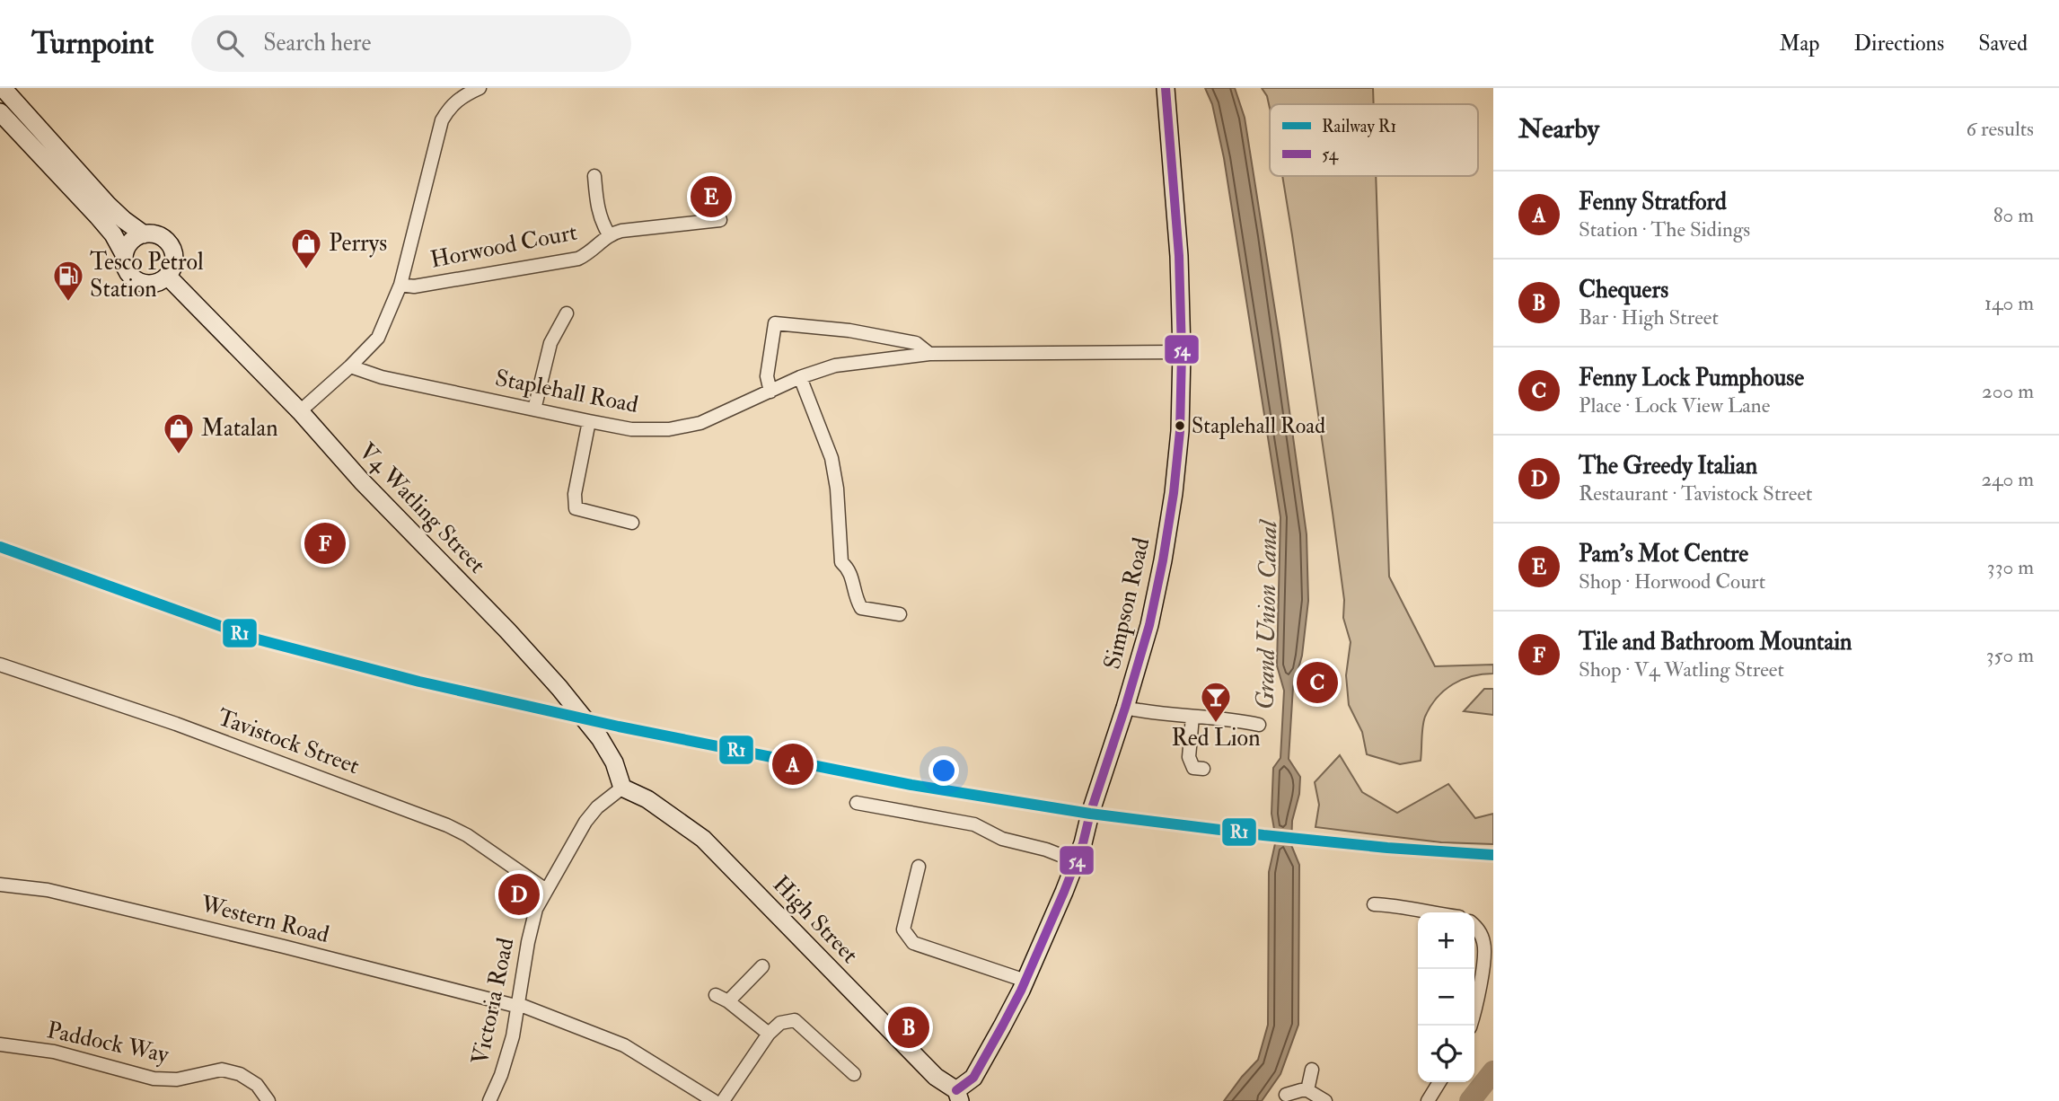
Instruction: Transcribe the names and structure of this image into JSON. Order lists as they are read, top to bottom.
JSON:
{
  "streets": {
    "street": [
      "Horwood Court",
      "Staplehall Road",
      "V4 Watling Street",
      "Simpson Road",
      "Tavistock Street",
      "Western Road",
      "High Street",
      "Victoria Road",
      "Paddock Way"
    ]
  },
  "crossings": [
    ["Staplehall Road", "Simpson Road"],
    ["V4 Watling Street", "High Street"],
    ["V4 Watling Street", "Victoria Road"],
    ["Simpson Road", "High Street"],
    ["Tavistock Street", "Victoria Road"],
    ["Western Road", "Victoria Road"],
    ["High Street", "Victoria Road"]
  ],
  "water": ["Grand Union Canal"],
  "places": {
    "shop": ["Perrys", "Matalan"],
    "fuel station": ["Tesco Petrol Station"],
    "other": ["Staplehall Road"],
    "bar": ["Red Lion"]
  },
  "lines": ["transit line 54", "rail line R1"],
  "legend": ["Railway R1", "54"],
  "page": {
    "header": "Turnpoint",
    "search": "Search here",
    "nav": ["Map", "Directions", "Saved"],
    "heading": ["Nearby", "6 results"],
    "list": [
      {
        "mark": "A",
        "name": "Fenny Stratford",
        "note": "Station · The Sidings",
        "value": "80 m"
      },
      {
        "mark": "B",
        "name": "Chequers",
        "note": "Bar · High Street",
        "value": "140 m"
      },
      {
        "mark": "C",
        "name": "Fenny Lock Pumphouse",
        "note": "Place · Lock View Lane",
        "value": "200 m"
      },
      {
        "mark": "D",
        "name": "The Greedy Italian",
        "note": "Restaurant · Tavistock Street",
        "value": "240 m"
      },
      {
        "mark": "E",
        "name": "Pam's Mot Centre",
        "note": "Shop · Horwood Court",
        "value": "330 m"
      },
      {
        "mark": "F",
        "name": "Tile and Bathroom Mountain",
        "note": "Shop · V4 Watling Street",
        "value": "350 m"
      }
    ],
    "pins": [
      "E",
      "F",
      "C",
      "A",
      "D",
      "B"
    ],
    "map_buttons": ["+", "−"]
  }
}
